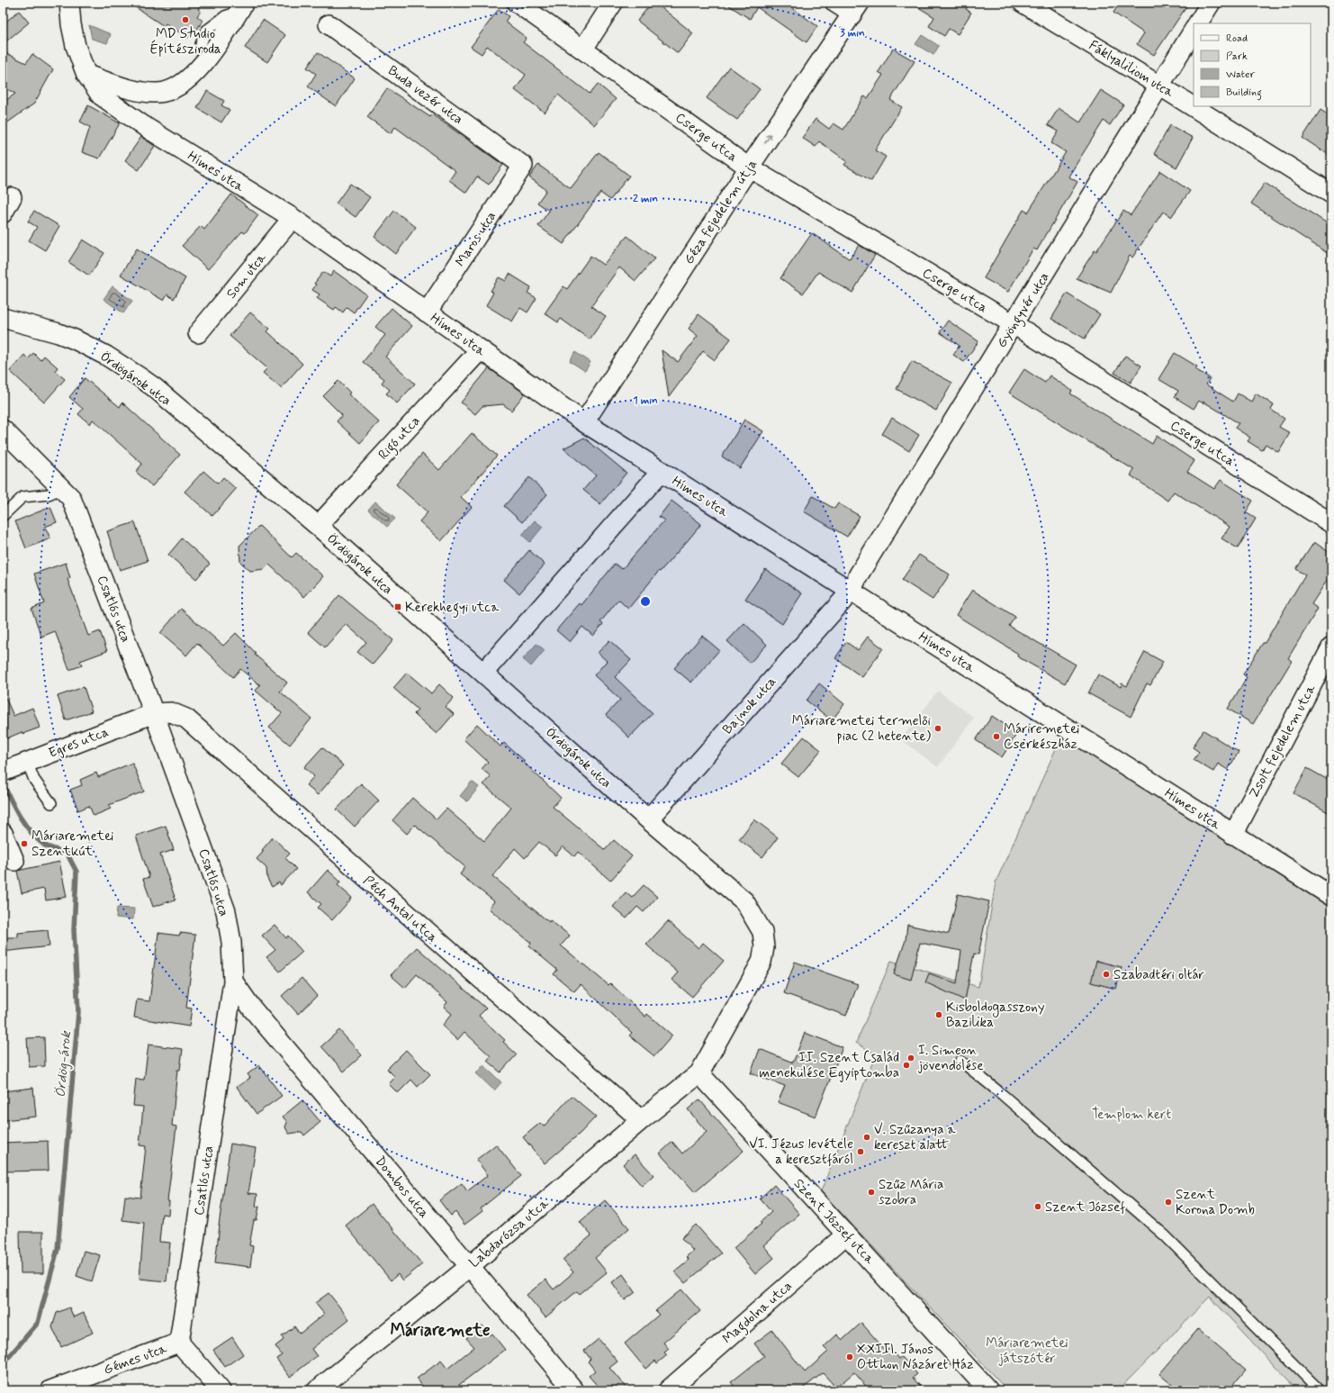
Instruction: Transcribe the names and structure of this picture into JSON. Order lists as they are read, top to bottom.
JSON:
{
  "streets": {
    "street": [
      "Fáklyaliliom utca",
      "Buda vezér utca",
      "Cserge utca",
      "Hímes utca",
      "Géza fejedelem útja",
      "Maros utca",
      "Som utca",
      "Gyöngyvér utca",
      "Ördögárok utca",
      "Rigó utca",
      "Csatlós utca",
      "Bajnok utca",
      "Zsolt fejedelem utca",
      "Egres utca",
      "Péch Antal utca",
      "Dombos utca",
      "Szent József utca",
      "Labdarózsa utca",
      "Magdolna utca",
      "Gémes utca"
    ]
  },
  "crossings": [
    ["Fáklyaliliom utca", "Gyöngyvér utca"],
    ["Buda vezér utca", "Maros utca"],
    ["Cserge utca", "Géza fejedelem útja"],
    ["Cserge utca", "Gyöngyvér utca"],
    ["Hímes utca", "Géza fejedelem útja"],
    ["Hímes utca", "Maros utca"],
    ["Hímes utca", "Som utca"],
    ["Hímes utca", "Gyöngyvér utca"],
    ["Hímes utca", "Rigó utca"],
    ["Hímes utca", "Bajnok utca"],
    ["Hímes utca", "Zsolt fejedelem utca"],
    ["Gyöngyvér utca", "Bajnok utca"],
    ["Ördögárok utca", "Rigó utca"],
    ["Ördögárok utca", "Bajnok utca"],
    ["Ördögárok utca", "Szent József utca"],
    ["Ördögárok utca", "Labdarózsa utca"],
    ["Csatlós utca", "Egres utca"],
    ["Csatlós utca", "Péch Antal utca"],
    ["Csatlós utca", "Dombos utca"],
    ["Csatlós utca", "Gémes utca"],
    ["Egres utca", "Péch Antal utca"],
    ["Péch Antal utca", "Labdarózsa utca"],
    ["Dombos utca", "Labdarózsa utca"],
    ["Szent József utca", "Labdarózsa utca"],
    ["Szent József utca", "Magdolna utca"]
  ],
  "one_way": ["Géza fejedelem útja"],
  "districts": ["Máriaremete"],
  "water": ["Ördög-árok"],
  "parks": ["Templom kert", "Máriaremetei játszótér"],
  "places": {
    "other": [
      "MD Studio Építésziroda",
      "Máriaremetei termelői piac (2 hetente)",
      "Máriremetei Cserkészház",
      "Máriaremetei Szentkút",
      "Szabadtéri oltár",
      "Kisboldogasszony Bazilika",
      "I. Simeon jövendölése",
      "II. Szent Család menekülése Egyiptomba",
      "V. Szűzanya a kereszt alatt",
      "VI. Jézus levétele a keresztfáról",
      "Szűz Mária szobra",
      "Szent Korona Domb",
      "Szent József",
      "XXIII. János Otthon Názáret Ház"
    ],
    "transit": ["Kerekhegyi utca"]
  },
  "legend": [
    "Road",
    "Park",
    "Water",
    "Building"
  ],
  "rings": ["3 min", "2 min", "1 min"]
}
